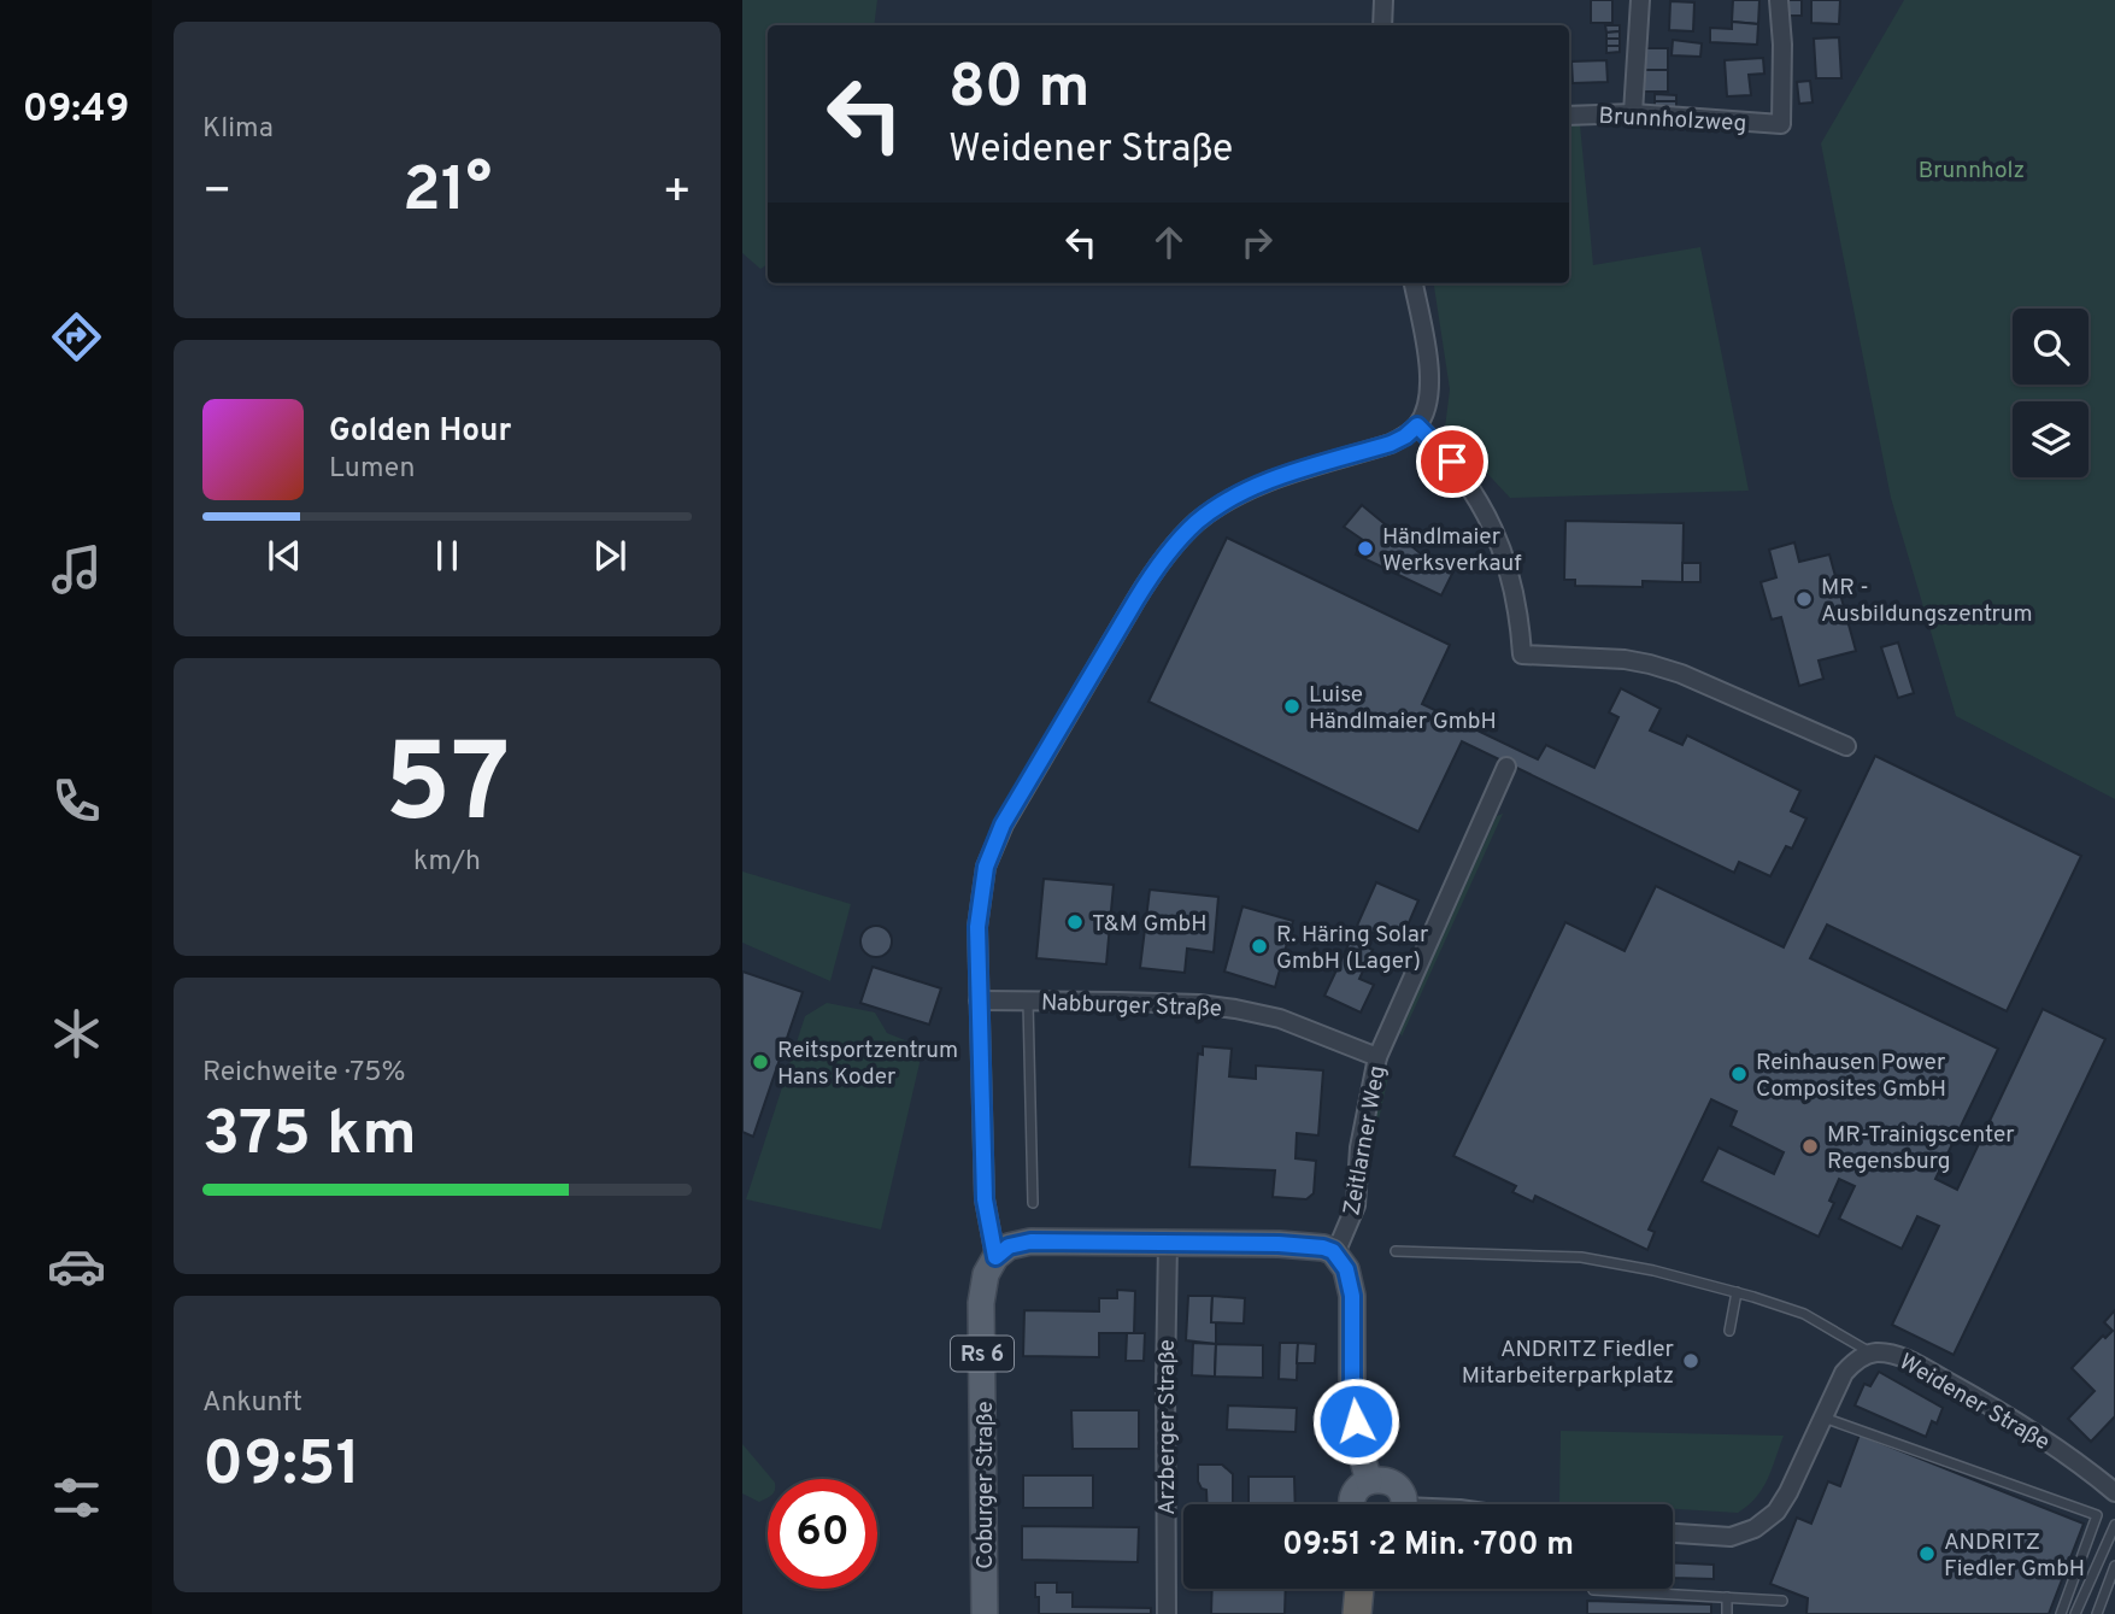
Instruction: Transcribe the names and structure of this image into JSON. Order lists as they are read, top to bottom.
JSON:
{
  "streets": {
    "main road": ["Rs 6", "Coburger Straße"],
    "street": [
      "Brunnholzweg",
      "Nabburger Straße",
      "Zeitlarner Weg",
      "Weidener Straße",
      "Arzberger Straße"
    ]
  },
  "crossings": [
    ["Nabburger Straße", "Zeitlarner Weg"]
  ],
  "parks": ["Brunnholz"],
  "places": [
    "Händlmaier Werksverkauf",
    "MR - Ausbildungszentrum",
    "Luise Händlmaier GmbH",
    "T&M GmbH",
    "R. Häring Solar GmbH (Lager)",
    "Reitsportzentrum Hans Koder",
    "Reinhausen Power Composites GmbH",
    "MR-Trainigscenter Regensburg",
    "ANDRITZ Fiedler Mitarbeiterparkplatz",
    "ANDRITZ Fiedler GmbH"
  ],
  "page": {
    "tabs": "09:49",
    "tile": [
      "Klima",
      ["57", "km/h"],
      ["Reichweite · 75%", "375 km"],
      ["Ankunft", "09:51"]
    ],
    "turn": ["80 m", "Weidener Straße"],
    "heat": ["−", "21°", "+"],
    "song": ["Golden Hour", "Lumen"],
    "limit": "60",
    "trip": "09:51 · 2 Min. · 700 m"
  }
}
